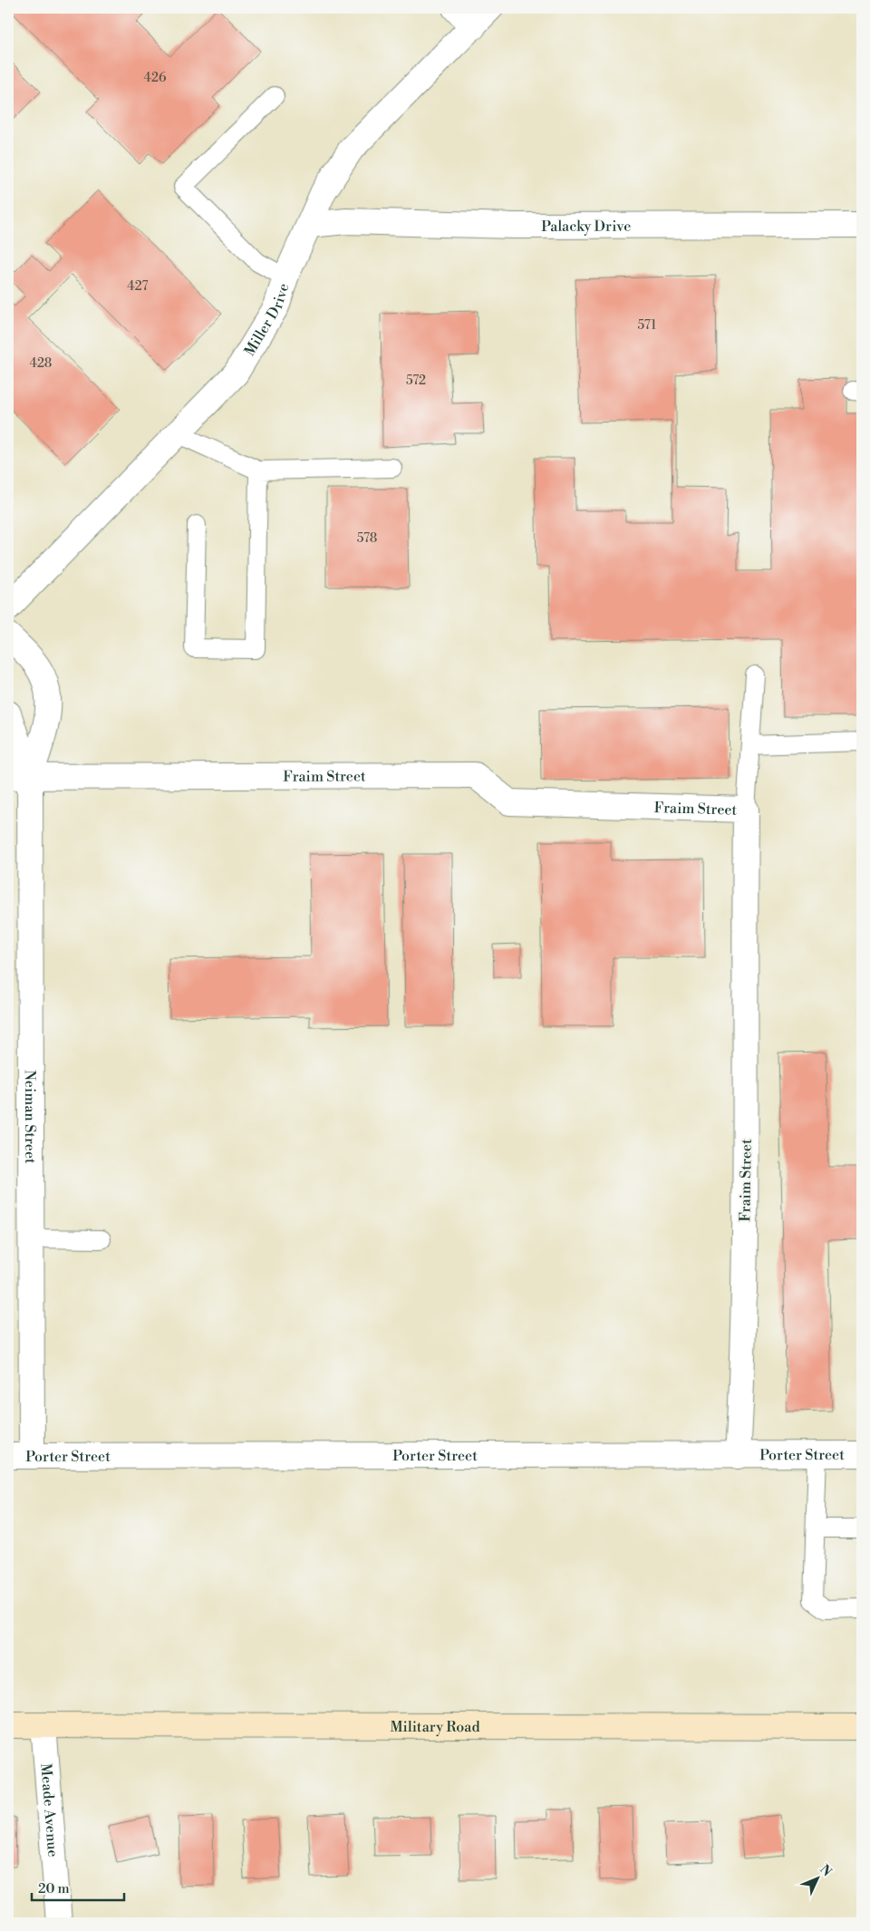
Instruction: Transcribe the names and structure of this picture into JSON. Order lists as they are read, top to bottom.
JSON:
{
  "streets": {
    "street": [
      "Palacky Drive",
      "Miller Drive",
      "Fraim Street",
      "Neiman Street",
      "Porter Street",
      "Military Road",
      "Meade Avenue"
    ]
  },
  "crossings": [
    ["Palacky Drive", "Miller Drive"],
    ["Fraim Street", "Neiman Street"],
    ["Fraim Street", "Porter Street"],
    ["Neiman Street", "Porter Street"],
    ["Military Road", "Meade Avenue"]
  ],
  "house_numbers": [
    "426",
    "427",
    "571",
    "428",
    "572",
    "578"
  ],
  "scale_bar": "20 m",
  "north": "top right"
}
